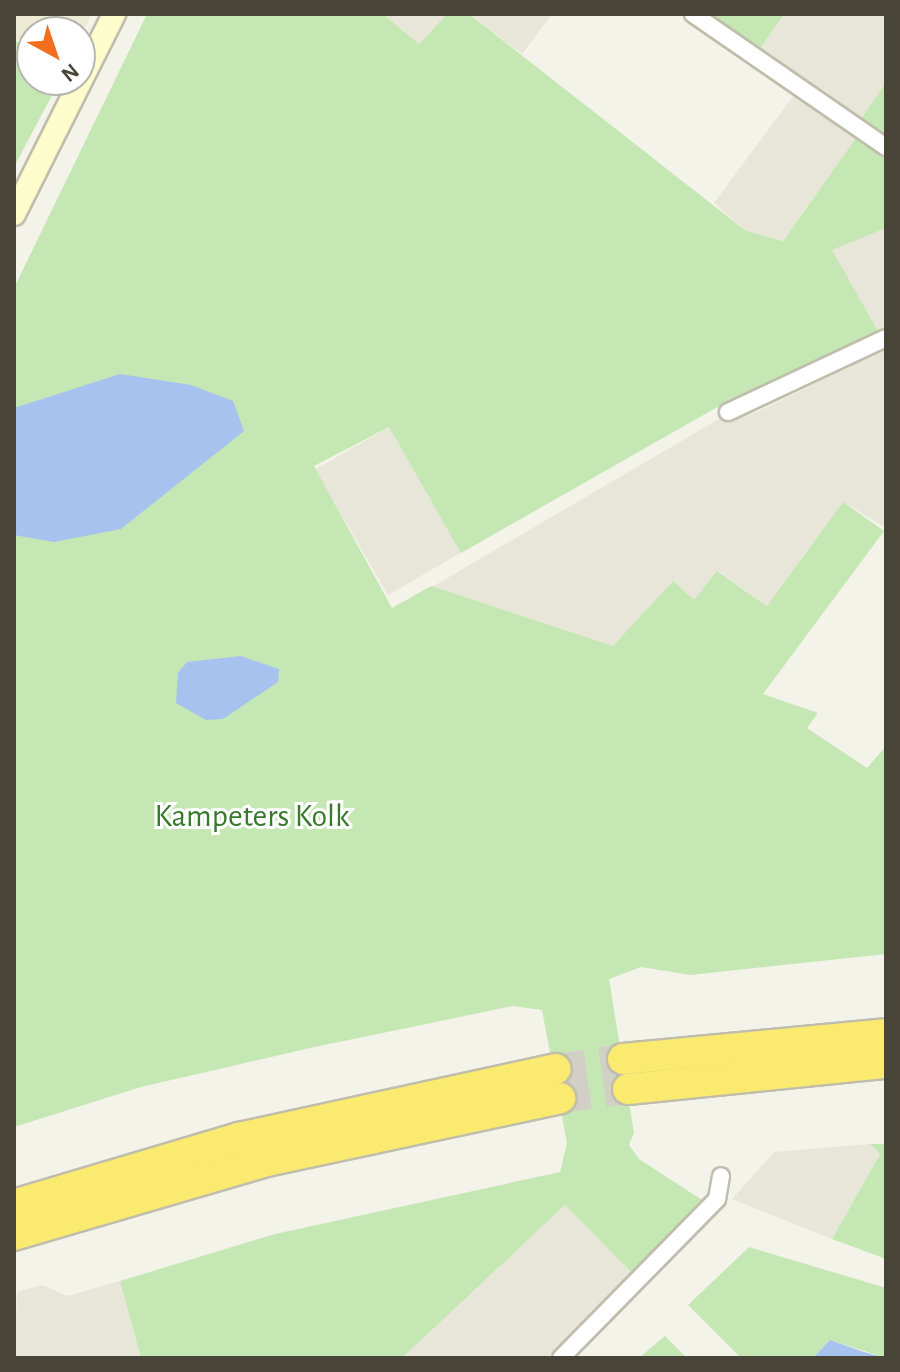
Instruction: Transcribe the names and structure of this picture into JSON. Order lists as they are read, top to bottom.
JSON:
{
  "parks": ["Kampeters Kolk"],
  "north": "bottom right"
}
